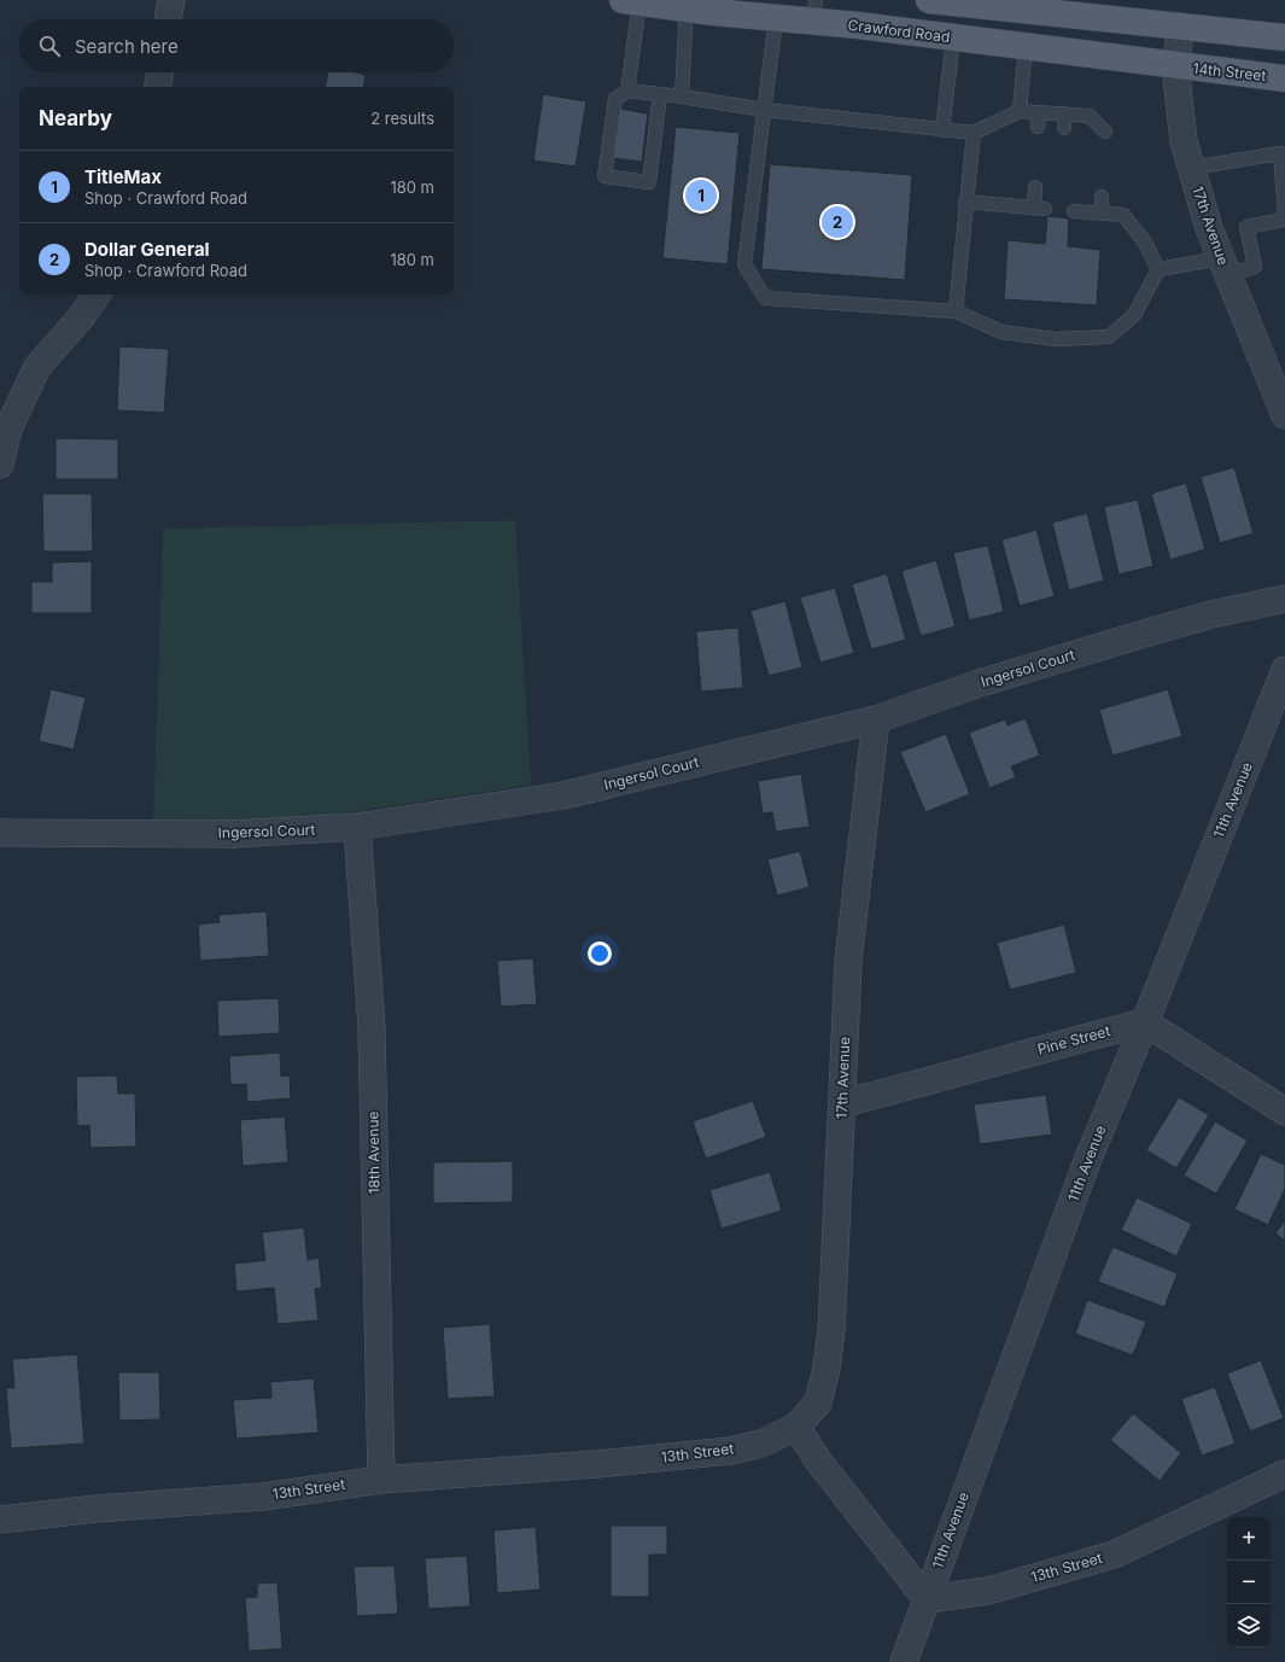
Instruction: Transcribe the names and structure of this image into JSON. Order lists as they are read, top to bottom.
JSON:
{
  "streets": {
    "main road": ["Crawford Road", "14th Street"],
    "street": [
      "17th Avenue",
      "Ingersol Court",
      "11th Avenue",
      "Pine Street",
      "18th Avenue",
      "13th Street"
    ]
  },
  "crossings": [
    ["Crawford Road", "14th Street"],
    ["Crawford Road", "17th Avenue"],
    ["14th Street", "17th Avenue"],
    ["17th Avenue", "Ingersol Court"],
    ["17th Avenue", "Pine Street"],
    ["17th Avenue", "13th Street"],
    ["Ingersol Court", "18th Avenue"],
    ["11th Avenue", "Pine Street"],
    ["11th Avenue", "13th Street"],
    ["18th Avenue", "13th Street"]
  ],
  "page": {
    "search": "Search here",
    "heading": ["Nearby", "2 results"],
    "list": [
      {
        "mark": "1",
        "name": "TitleMax",
        "note": "Shop · Crawford Road",
        "value": "180 m"
      },
      {
        "mark": "2",
        "name": "Dollar General",
        "note": "Shop · Crawford Road",
        "value": "180 m"
      }
    ],
    "pins": ["1", "2"],
    "map_buttons": ["+", "−"]
  }
}
